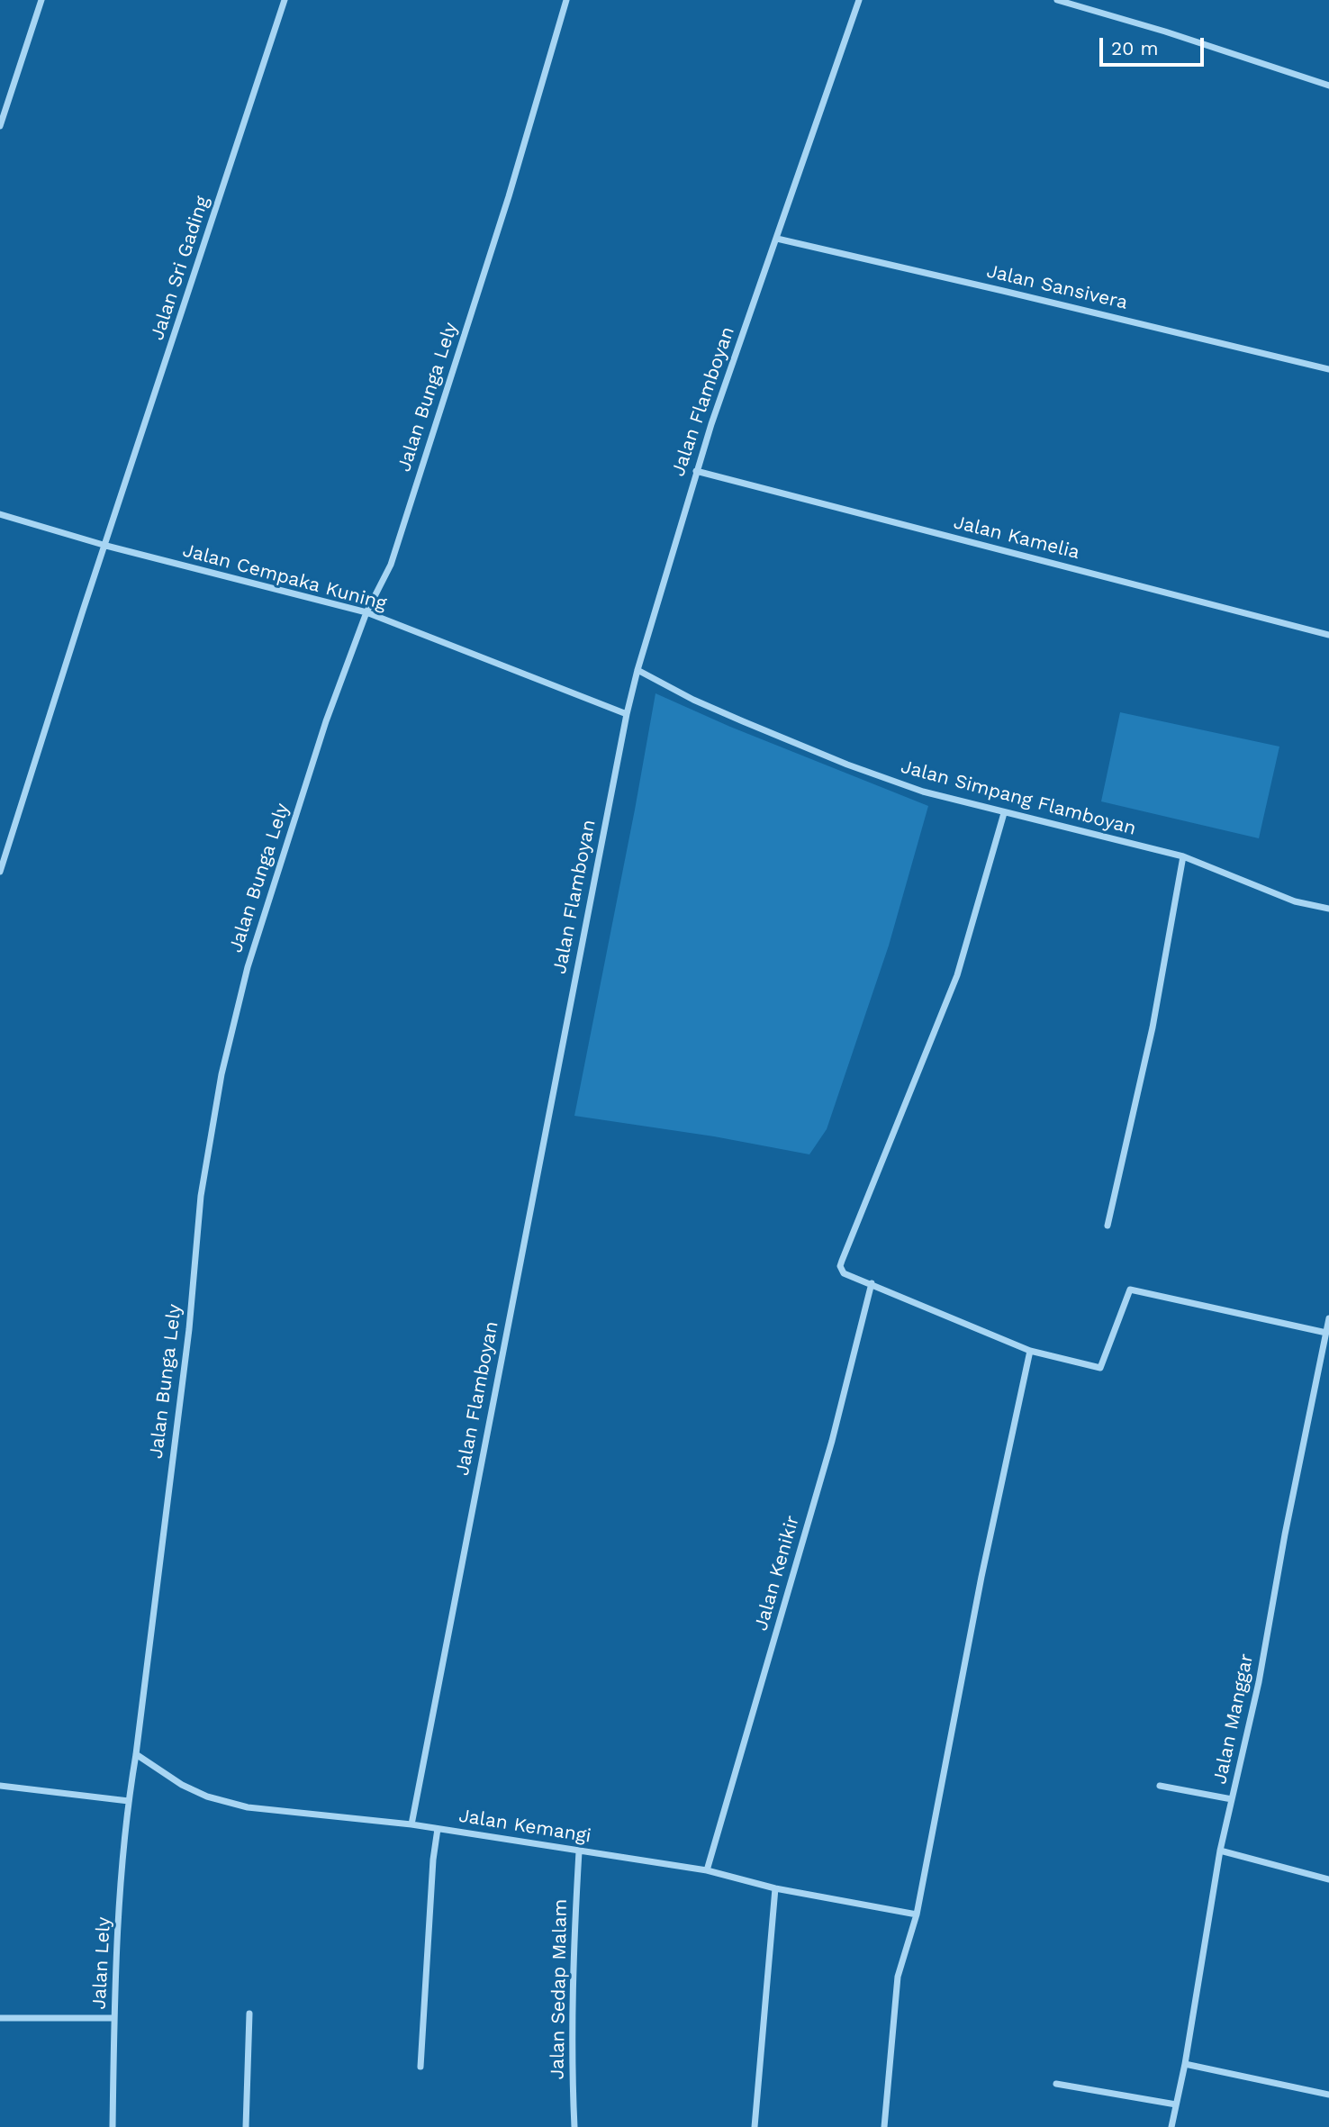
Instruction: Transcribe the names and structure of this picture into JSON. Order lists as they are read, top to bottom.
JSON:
{
  "streets": {
    "street": [
      "Jalan Sri Gading",
      "Jalan Sansivera",
      "Jalan Bunga Lely",
      "Jalan Flamboyan",
      "Jalan Kamelia",
      "Jalan Cempaka Kuning",
      "Jalan Simpang Flamboyan",
      "Jalan Kenikir",
      "Jalan Manggar",
      "Jalan Kemangi",
      "Jalan Lely",
      "Jalan Sedap Malam"
    ]
  },
  "crossings": [
    ["Jalan Sri Gading", "Jalan Cempaka Kuning"],
    ["Jalan Sansivera", "Jalan Flamboyan"],
    ["Jalan Bunga Lely", "Jalan Cempaka Kuning"],
    ["Jalan Bunga Lely", "Jalan Kemangi"],
    ["Jalan Bunga Lely", "Jalan Lely"],
    ["Jalan Flamboyan", "Jalan Kamelia"],
    ["Jalan Flamboyan", "Jalan Cempaka Kuning"],
    ["Jalan Flamboyan", "Jalan Simpang Flamboyan"],
    ["Jalan Flamboyan", "Jalan Kemangi"],
    ["Jalan Kenikir", "Jalan Kemangi"],
    ["Jalan Kemangi", "Jalan Sedap Malam"]
  ],
  "scale_bar": "20 m"
}
